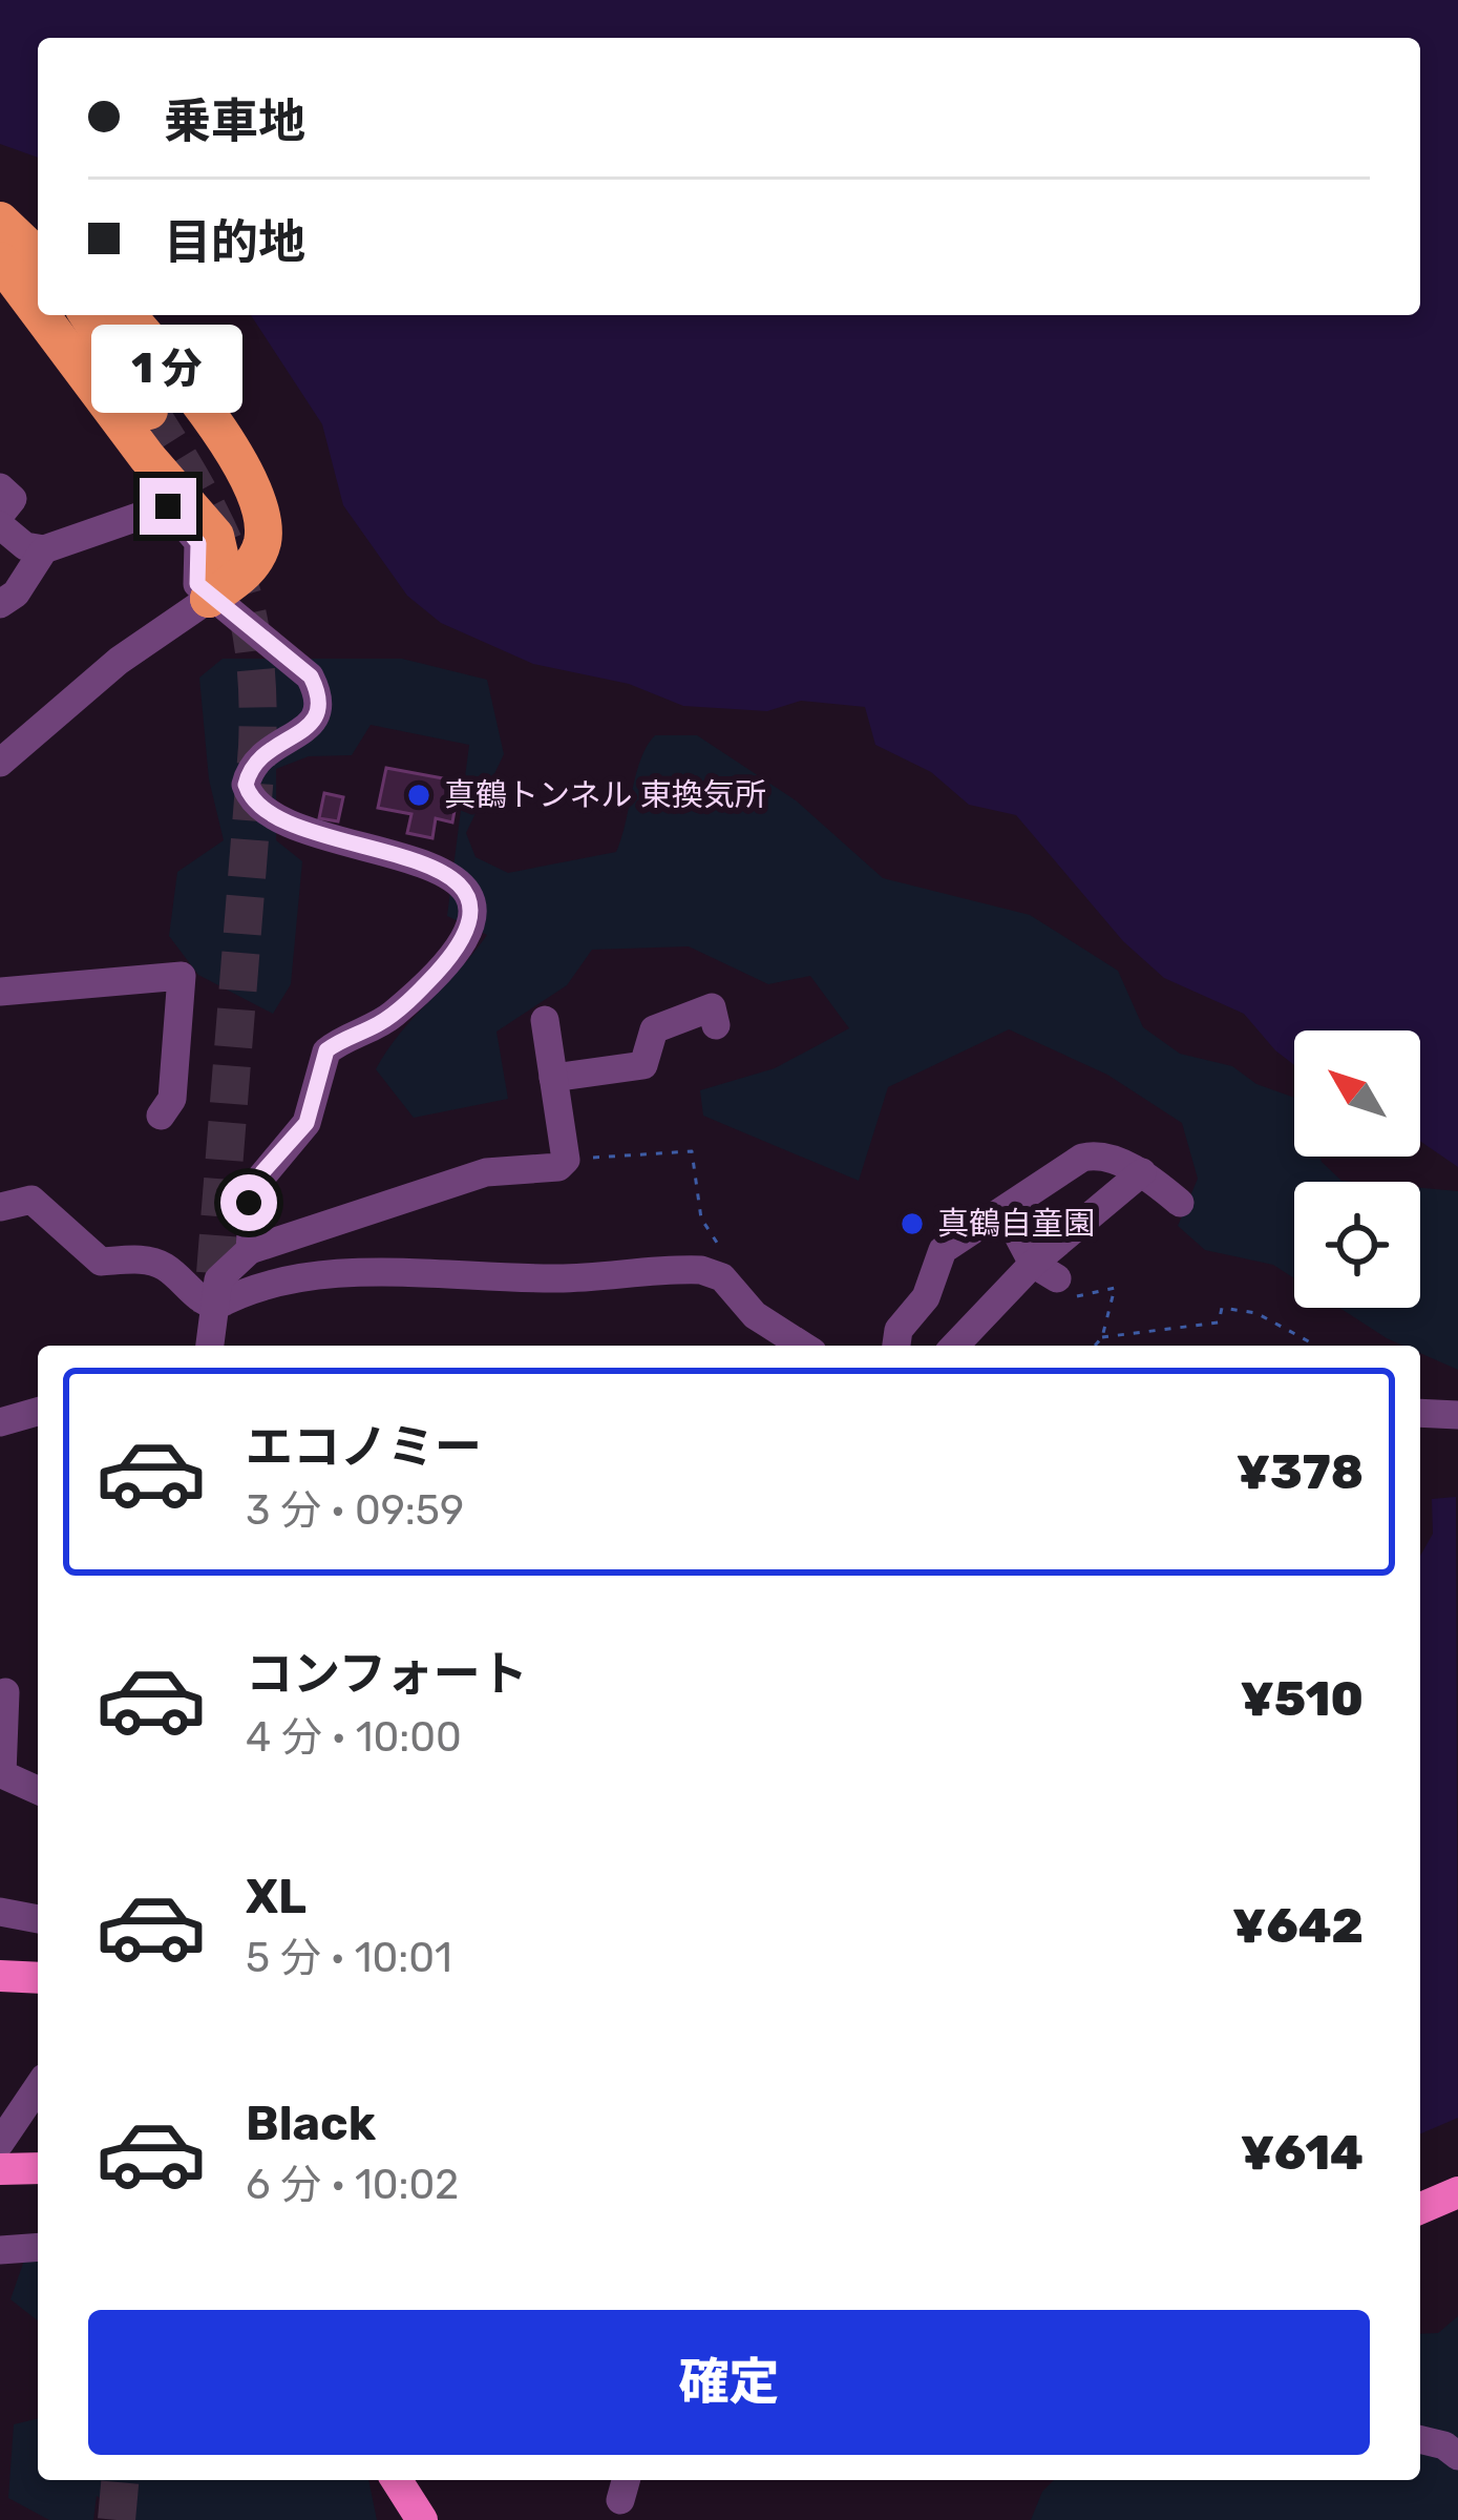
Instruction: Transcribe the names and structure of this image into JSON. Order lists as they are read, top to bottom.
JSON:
{
  "places": ["真鶴トンネル 東換気所", "真鶴自童園"],
  "north": "top left",
  "page": {
    "banner": ["乗車地", "目的地"],
    "bubble": "1 分",
    "list": [
      {
        "name": "エコノミー",
        "note": "3 分 · 09:59",
        "value": "¥378"
      },
      {
        "name": "コンフォート",
        "note": "4 分 · 10:00",
        "value": "¥510"
      },
      {
        "name": "XL",
        "note": "5 分 · 10:01",
        "value": "¥642"
      },
      {
        "name": "Black",
        "note": "6 分 · 10:02",
        "value": "¥614"
      }
    ],
    "buttons": "確定"
  }
}
